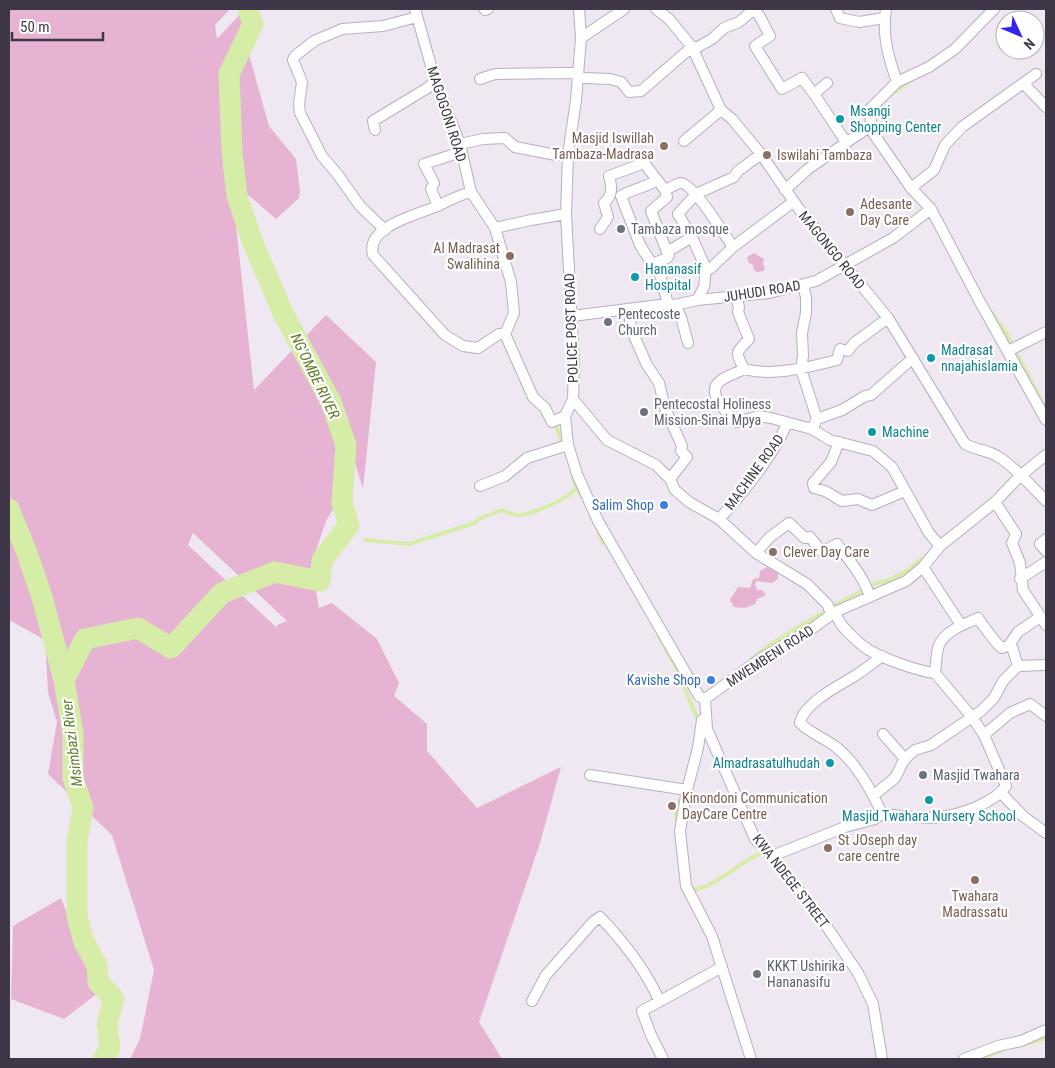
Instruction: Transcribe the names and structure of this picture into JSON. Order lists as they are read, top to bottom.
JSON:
{
  "streets": {
    "street": [
      "MAGOGONI ROAD",
      "MAGONGO ROAD",
      "JUHUDI ROAD",
      "POLICE POST ROAD",
      "MACHINE ROAD",
      "MWEMBENI ROAD",
      "KWA NDEGE STREET"
    ]
  },
  "crossings": [
    ["MAGONGO ROAD", "JUHUDI ROAD"],
    ["MAGONGO ROAD", "MWEMBENI ROAD"],
    ["JUHUDI ROAD", "POLICE POST ROAD"],
    ["MACHINE ROAD", "MWEMBENI ROAD"],
    ["MWEMBENI ROAD", "KWA NDEGE STREET"]
  ],
  "water": ["NG'OMBE RIVER", "Msimbazi River"],
  "places": [
    "Msangi Shopping Center",
    "Masjid Iswillah Tambaza-Madrasa",
    "Iswilahi Tambaza",
    "Adesante Day Care",
    "Tambaza mosque",
    "Al Madrasat Swalihina",
    "Hananasif Hospital",
    "Pentecoste Church",
    "Madrasat nnajahislamia",
    "Pentecostal Holiness Mission-Sinai Mpya",
    "Machine",
    "Salim Shop",
    "Clever Day Care",
    "Kavishe Shop",
    "Almadrasatulhudah",
    "Masjid Twahara",
    "Masjid Twahara Nursery School",
    "Kinondoni Communication DayCare Centre",
    "St JOseph day care centre",
    "Twahara Madrassatu",
    "KKKT Ushirika Hananasifu"
  ],
  "scale_bar": "50 m",
  "north": "bottom right"
}
